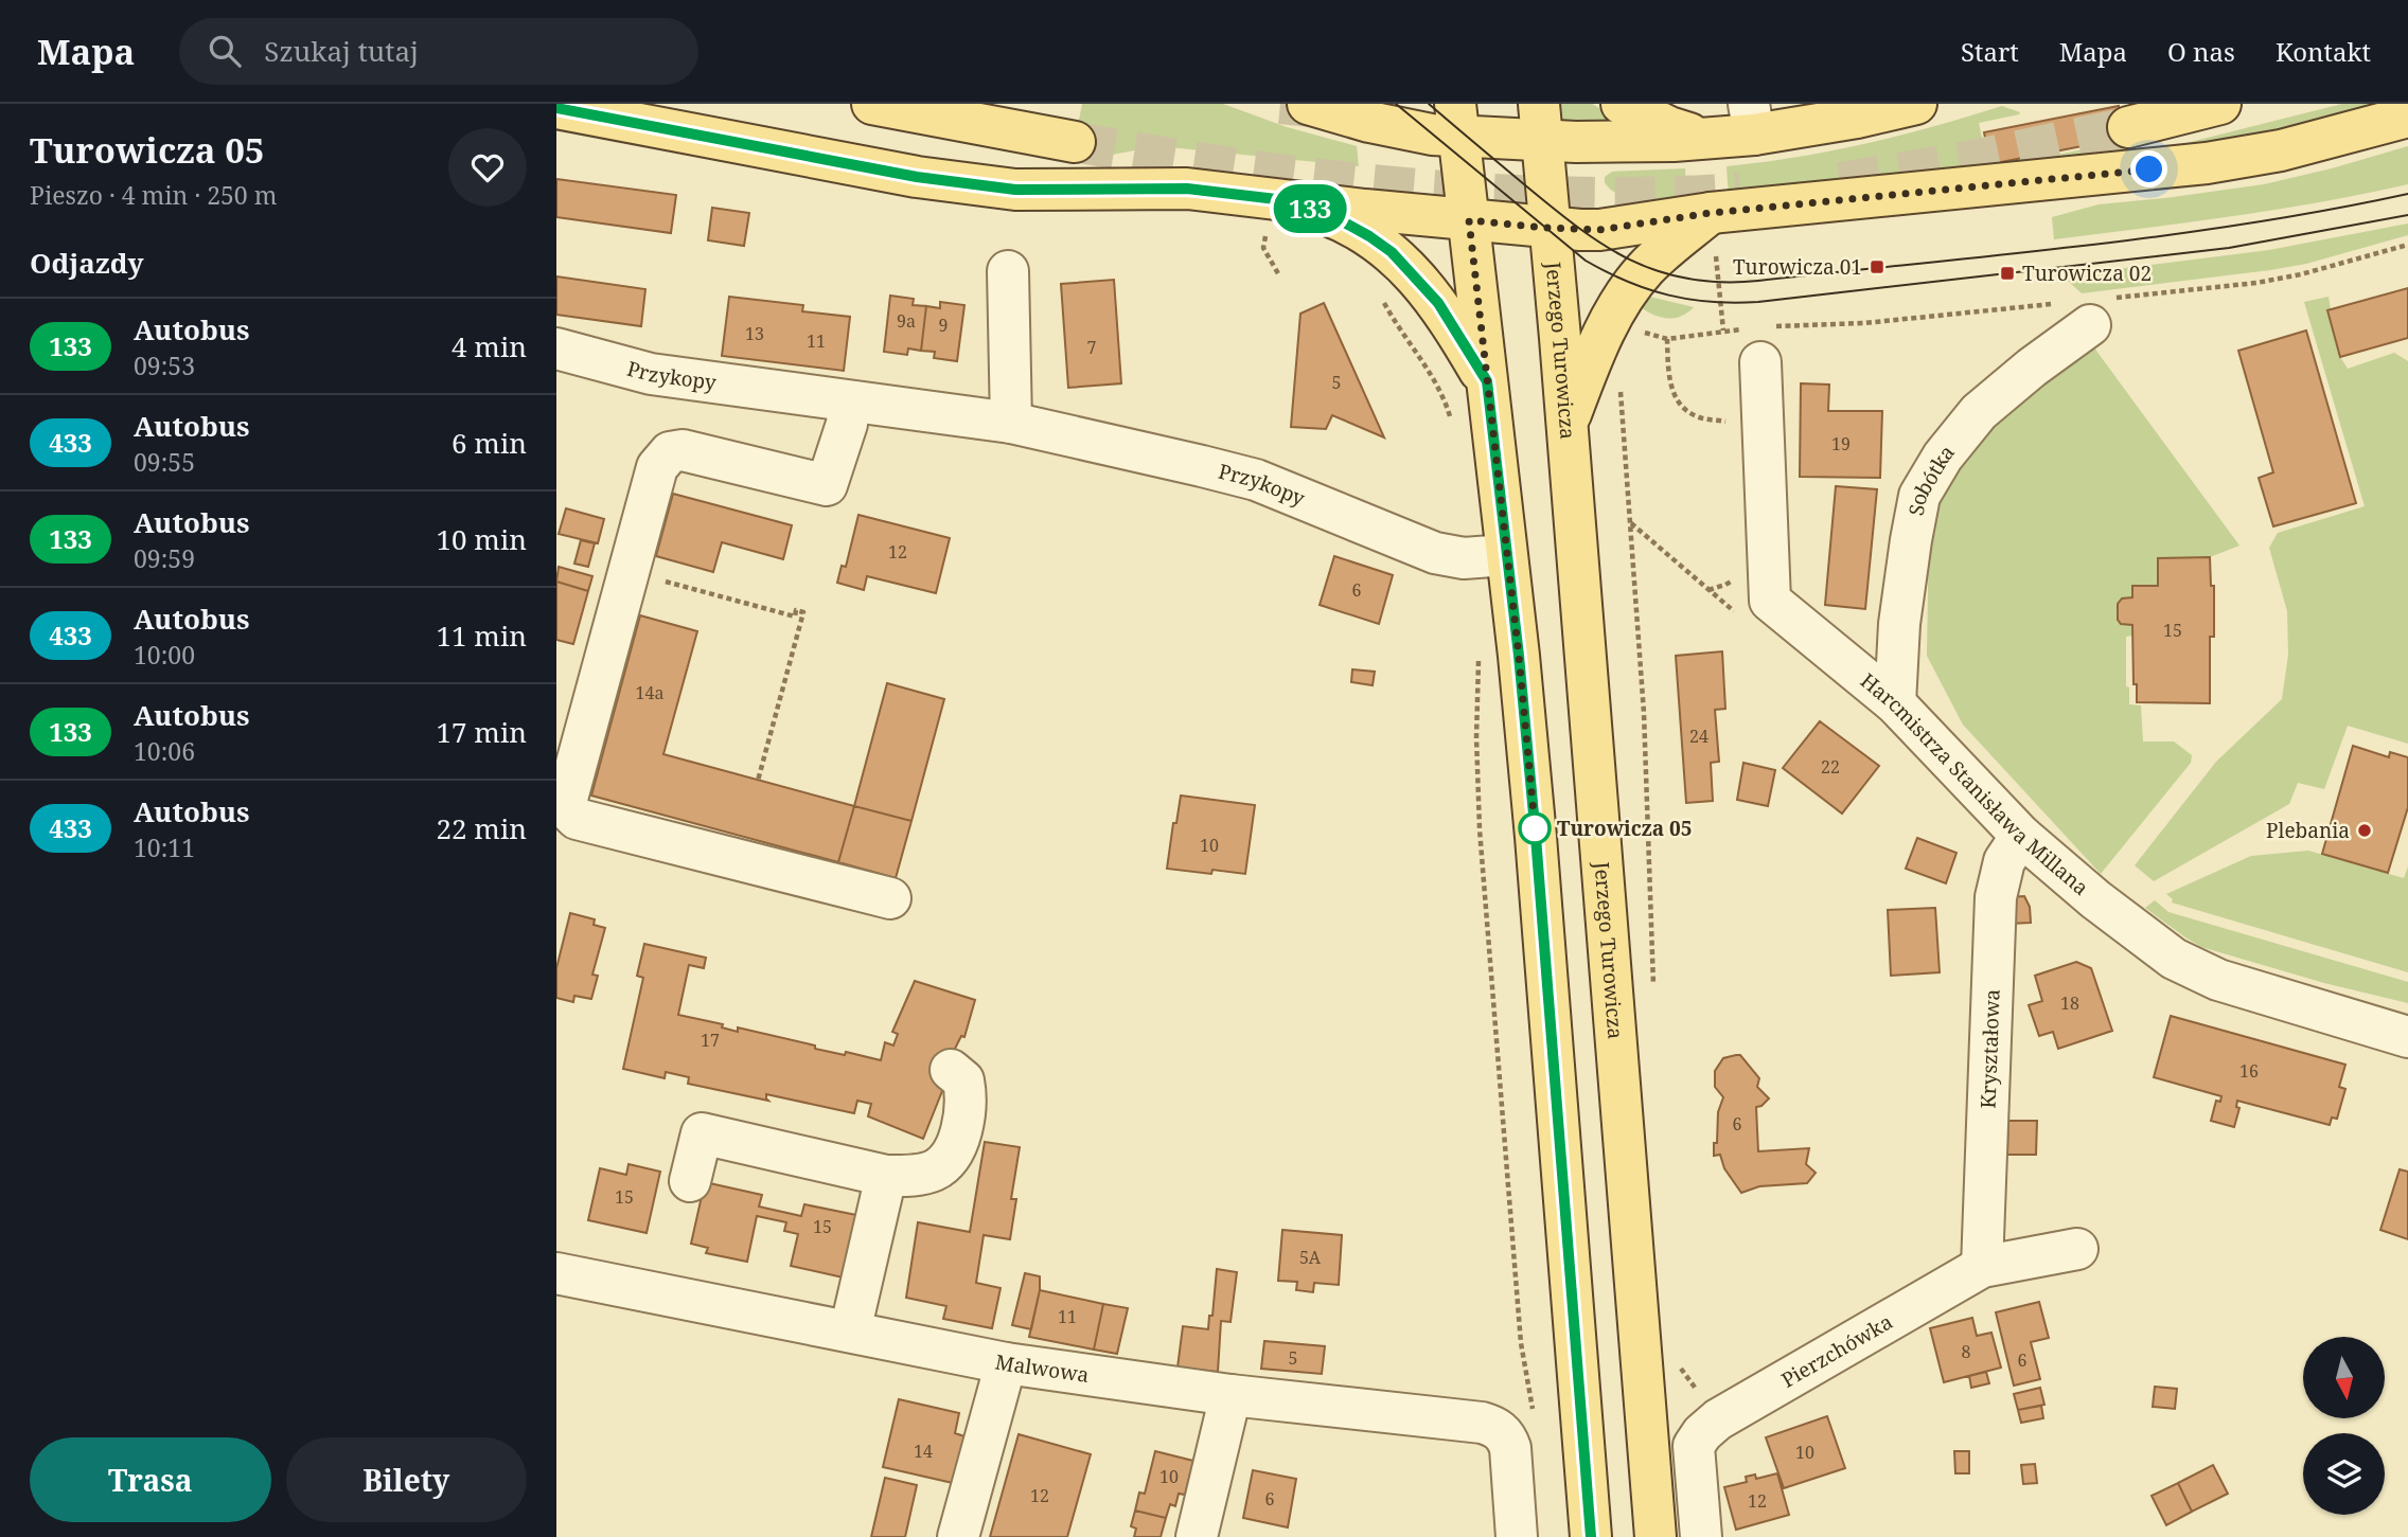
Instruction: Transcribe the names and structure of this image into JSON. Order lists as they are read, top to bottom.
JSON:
{
  "streets": {
    "main road": ["Jerzego Turowicza"],
    "street": [
      "Przykopy",
      "Sobótka",
      "Harcmistrza Stanisława Millana",
      "Kryształowa",
      "Pierzchówka",
      "Malwowa"
    ]
  },
  "crossings": [
    ["Sobótka", "Harcmistrza Stanisława Millana"],
    ["Harcmistrza Stanisława Millana", "Kryształowa"],
    ["Kryształowa", "Pierzchówka"]
  ],
  "places": {
    "transit": ["Turowicza 01", "Turowicza 02"],
    "other": ["Turowicza 05", "Plebania"]
  },
  "lines": ["bus line 133"],
  "house_numbers": [
    "9a",
    "9",
    "13",
    "11",
    "7",
    "5",
    "19",
    "12",
    "6",
    "15",
    "14a",
    "24",
    "22",
    "10",
    "18",
    "17",
    "16",
    "6",
    "15",
    "15",
    "5A",
    "11",
    "8",
    "5",
    "6",
    "14",
    "10",
    "10",
    "12",
    "6",
    "12"
  ],
  "north": "bottom",
  "page": {
    "header": "Mapa",
    "search": "Szukaj tutaj",
    "nav": [
      "Start",
      "Mapa",
      "O nas",
      "Kontakt"
    ],
    "heading": [
      ["Turowicza 05", "Pieszo · 4 min · 250 m"],
      "Odjazdy"
    ],
    "on_map": "133",
    "list": [
      {
        "mark": "133",
        "name": "Autobus",
        "note": "09:53",
        "value": "4 min"
      },
      {
        "mark": "433",
        "name": "Autobus",
        "note": "09:55",
        "value": "6 min"
      },
      {
        "mark": "133",
        "name": "Autobus",
        "note": "09:59",
        "value": "10 min"
      },
      {
        "mark": "433",
        "name": "Autobus",
        "note": "10:00",
        "value": "11 min"
      },
      {
        "mark": "133",
        "name": "Autobus",
        "note": "10:06",
        "value": "17 min"
      },
      {
        "mark": "433",
        "name": "Autobus",
        "note": "10:11",
        "value": "22 min"
      }
    ],
    "buttons": ["Trasa", "Bilety"]
  }
}
